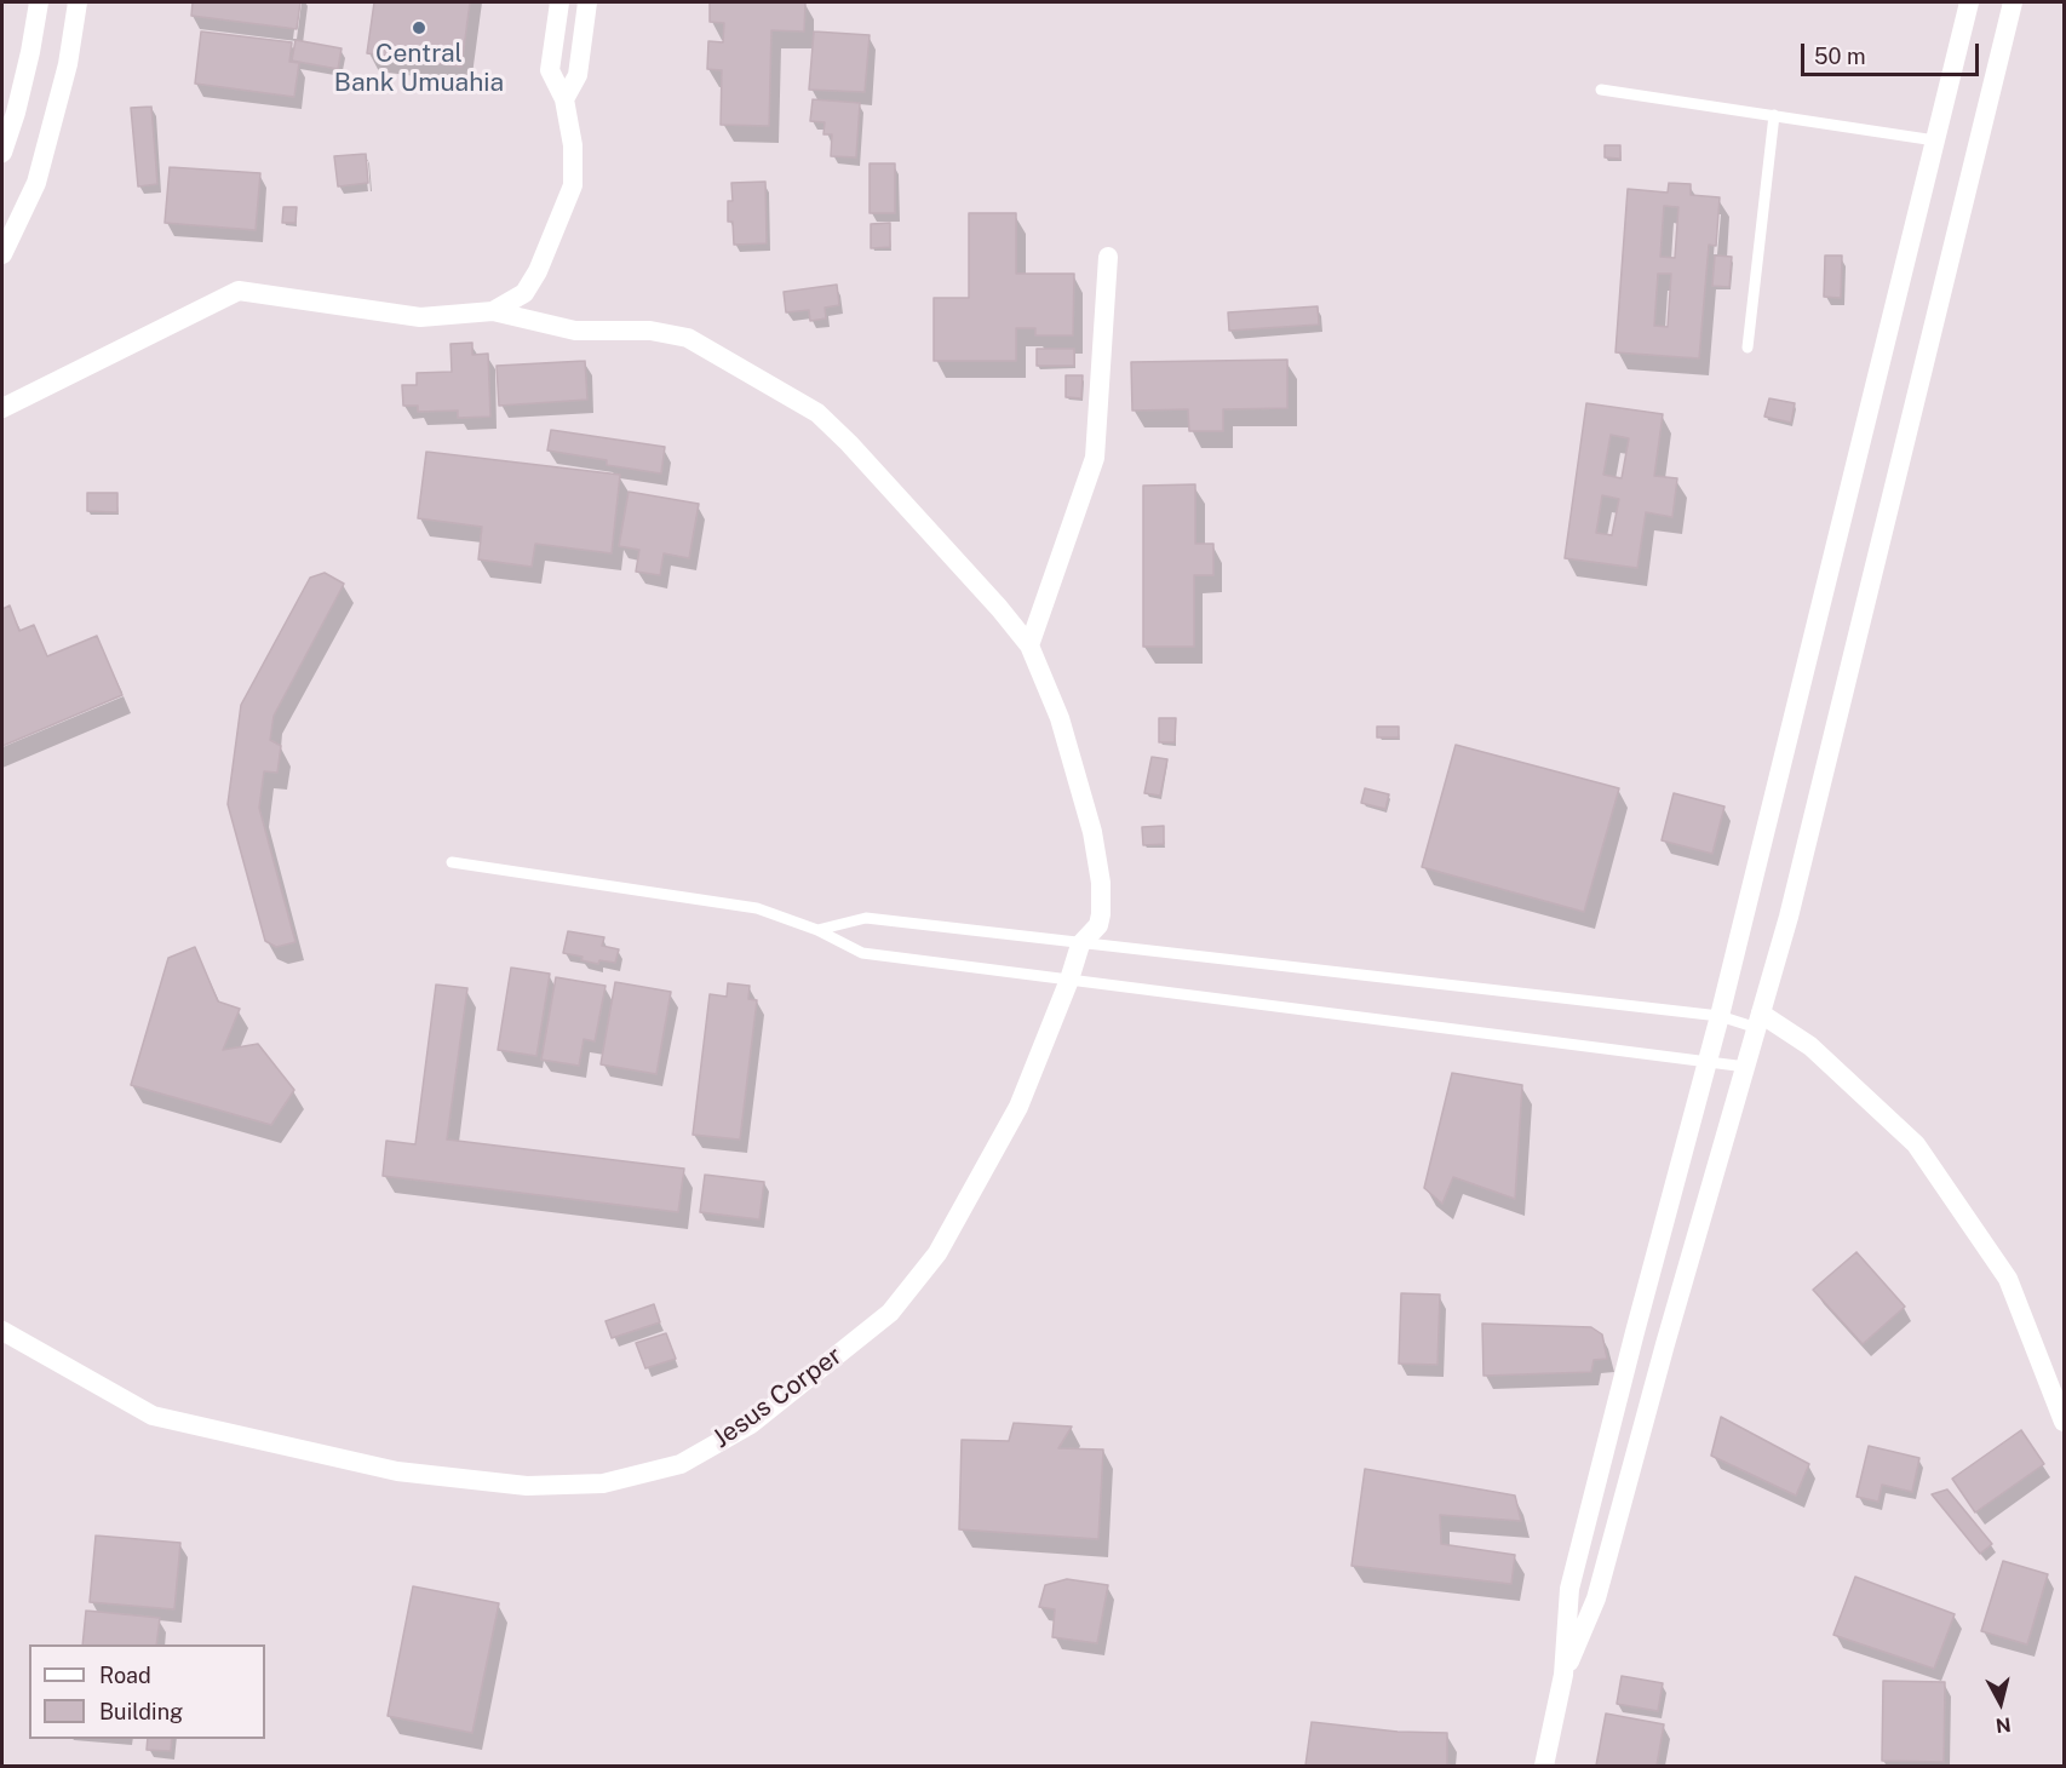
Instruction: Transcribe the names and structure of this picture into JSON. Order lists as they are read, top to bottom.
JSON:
{
  "streets": {
    "street": ["Jesus Corper"]
  },
  "places": ["Central Bank Umuahia"],
  "legend": ["Road", "Building"],
  "scale_bar": "50 m",
  "north": "bottom"
}
